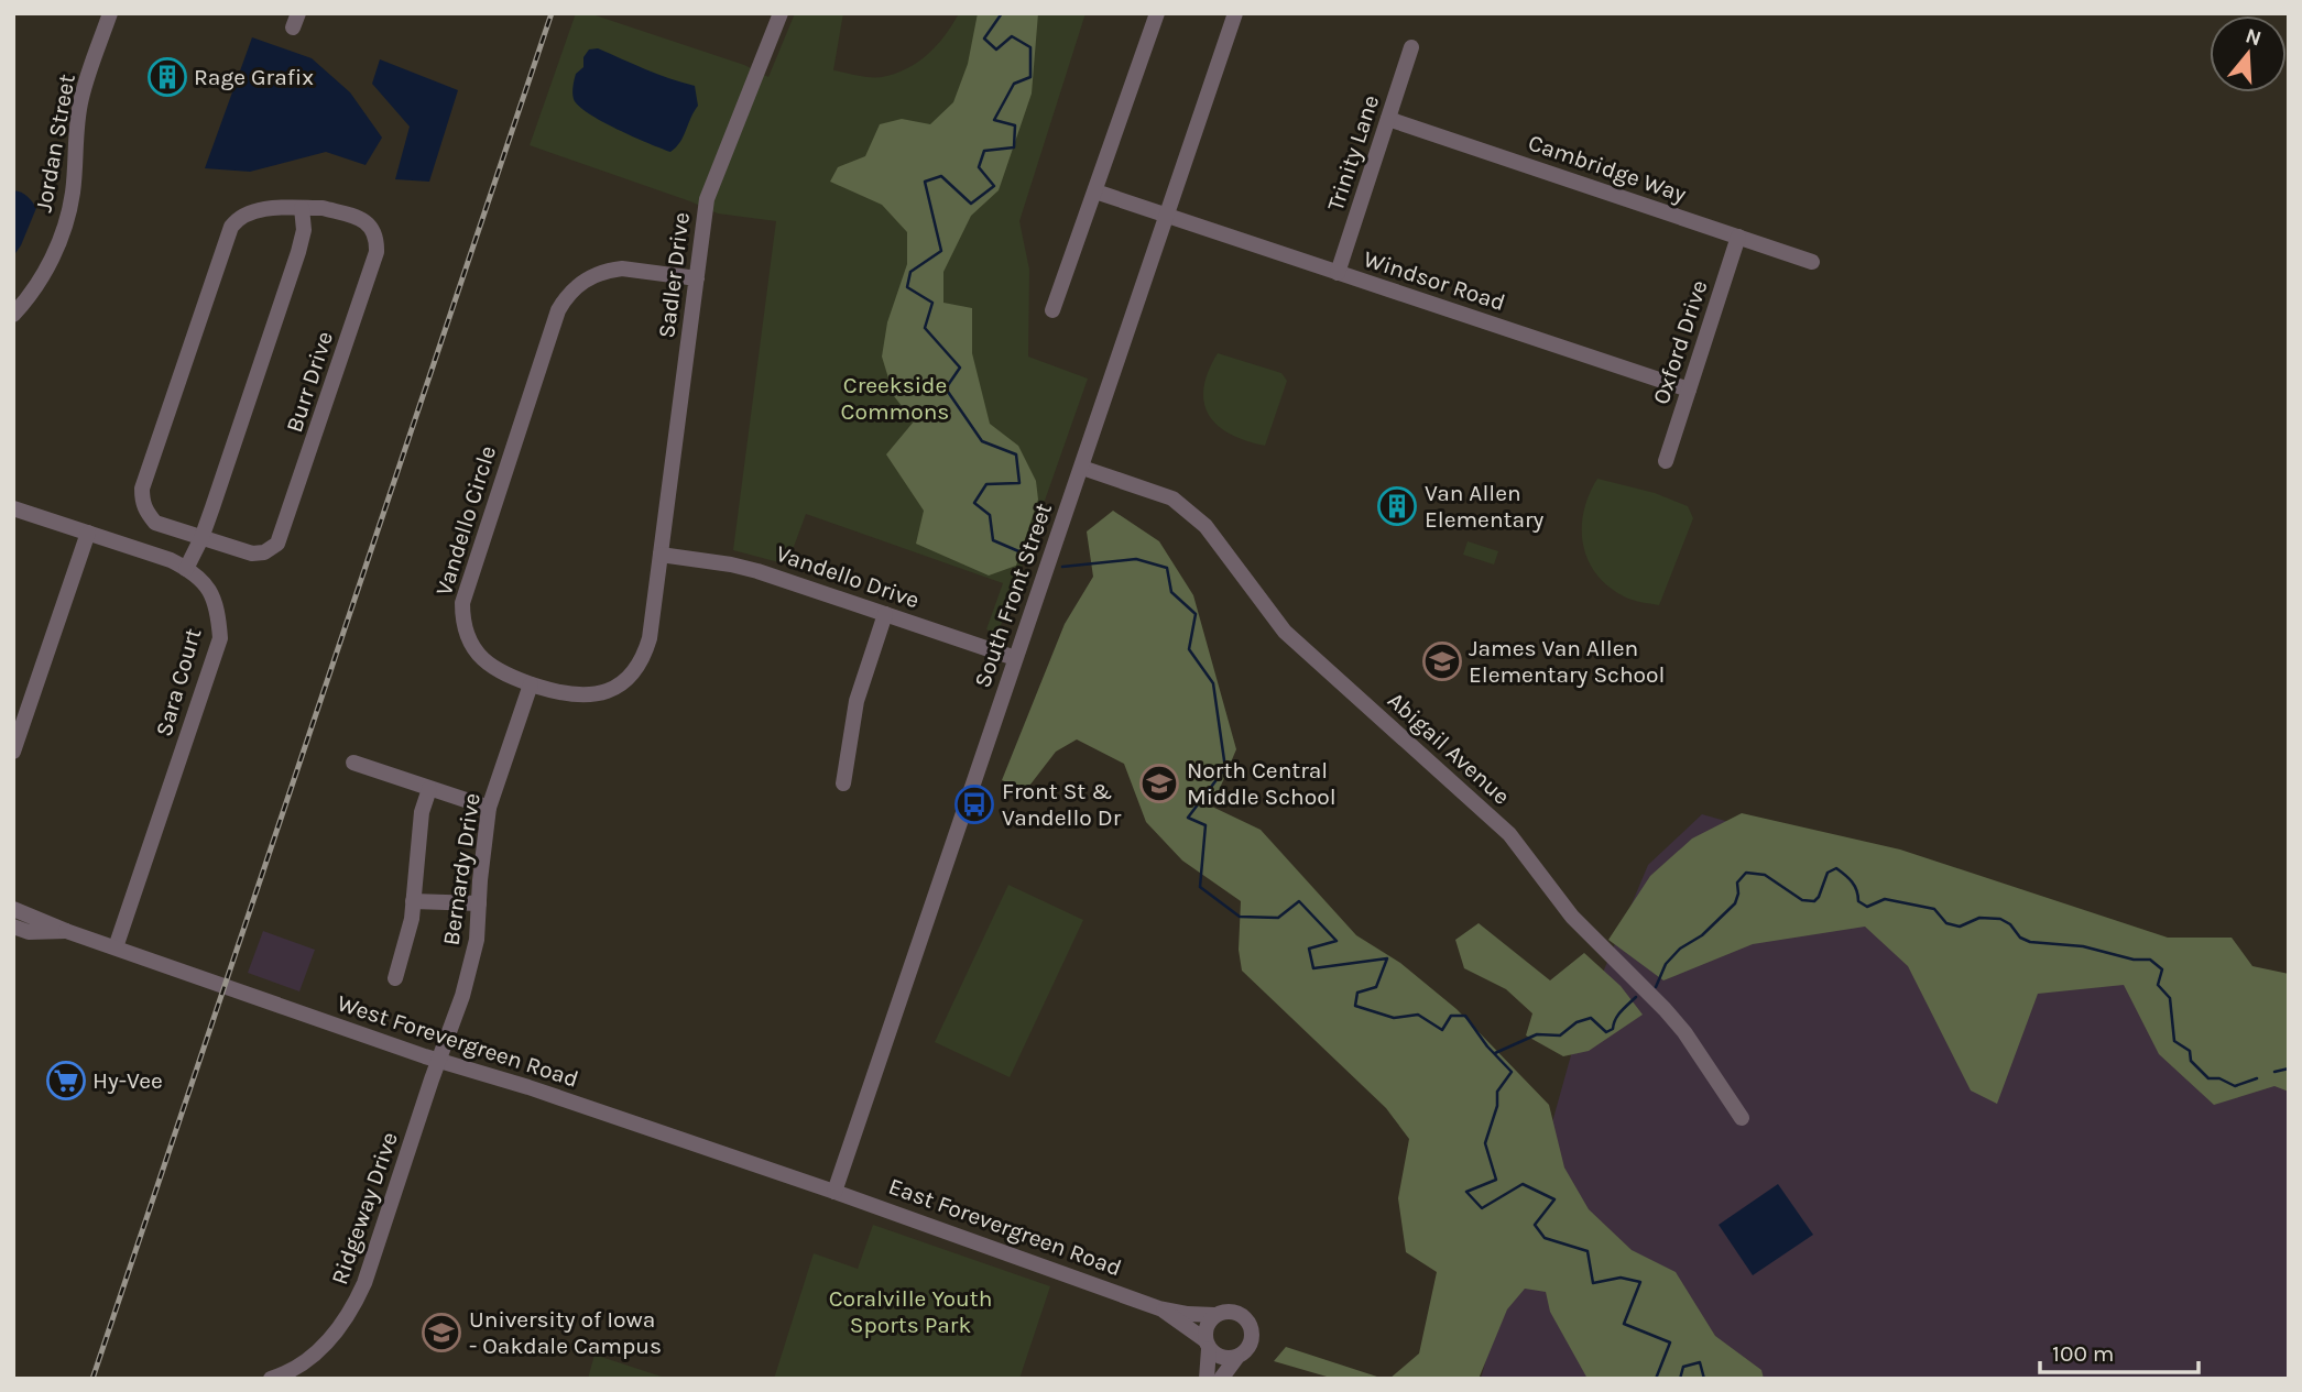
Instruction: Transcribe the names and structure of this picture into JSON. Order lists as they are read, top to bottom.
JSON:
{
  "streets": {
    "street": [
      "Jordan Street",
      "Trinity Lane",
      "Cambridge Way",
      "Sadler Drive",
      "Windsor Road",
      "Oxford Drive",
      "Burr Drive",
      "Vandello Circle",
      "Vandello Drive",
      "South Front Street",
      "Sara Court",
      "Abigail Avenue",
      "Bernardy Drive",
      "West Forevergreen Road",
      "Ridgeway Drive",
      "East Forevergreen Road"
    ]
  },
  "crossings": [
    ["Trinity Lane", "Cambridge Way"],
    ["Trinity Lane", "Windsor Road"],
    ["Cambridge Way", "Oxford Drive"],
    ["Sadler Drive", "Vandello Circle"],
    ["Sadler Drive", "Vandello Drive"],
    ["Windsor Road", "Oxford Drive"],
    ["Windsor Road", "South Front Street"],
    ["Vandello Circle", "Vandello Drive"],
    ["Vandello Circle", "Bernardy Drive"],
    ["Vandello Drive", "South Front Street"],
    ["South Front Street", "Abigail Avenue"],
    ["South Front Street", "West Forevergreen Road"],
    ["South Front Street", "East Forevergreen Road"],
    ["Sara Court", "West Forevergreen Road"],
    ["Bernardy Drive", "West Forevergreen Road"],
    ["Bernardy Drive", "Ridgeway Drive"],
    ["West Forevergreen Road", "Ridgeway Drive"],
    ["West Forevergreen Road", "East Forevergreen Road"]
  ],
  "parks": ["Creekside Commons", "Coralville Youth Sports Park"],
  "places": {
    "building": ["Rage Grafix", "Van Allen Elementary"],
    "school or university": ["James Van Allen Elementary School", "North Central Middle School", "University of Iowa - Oakdale Campus"],
    "bus stop": ["Front St & Vandello Dr"],
    "supermarket": ["Hy-Vee"]
  },
  "scale_bar": "100 m",
  "north": "top"
}
